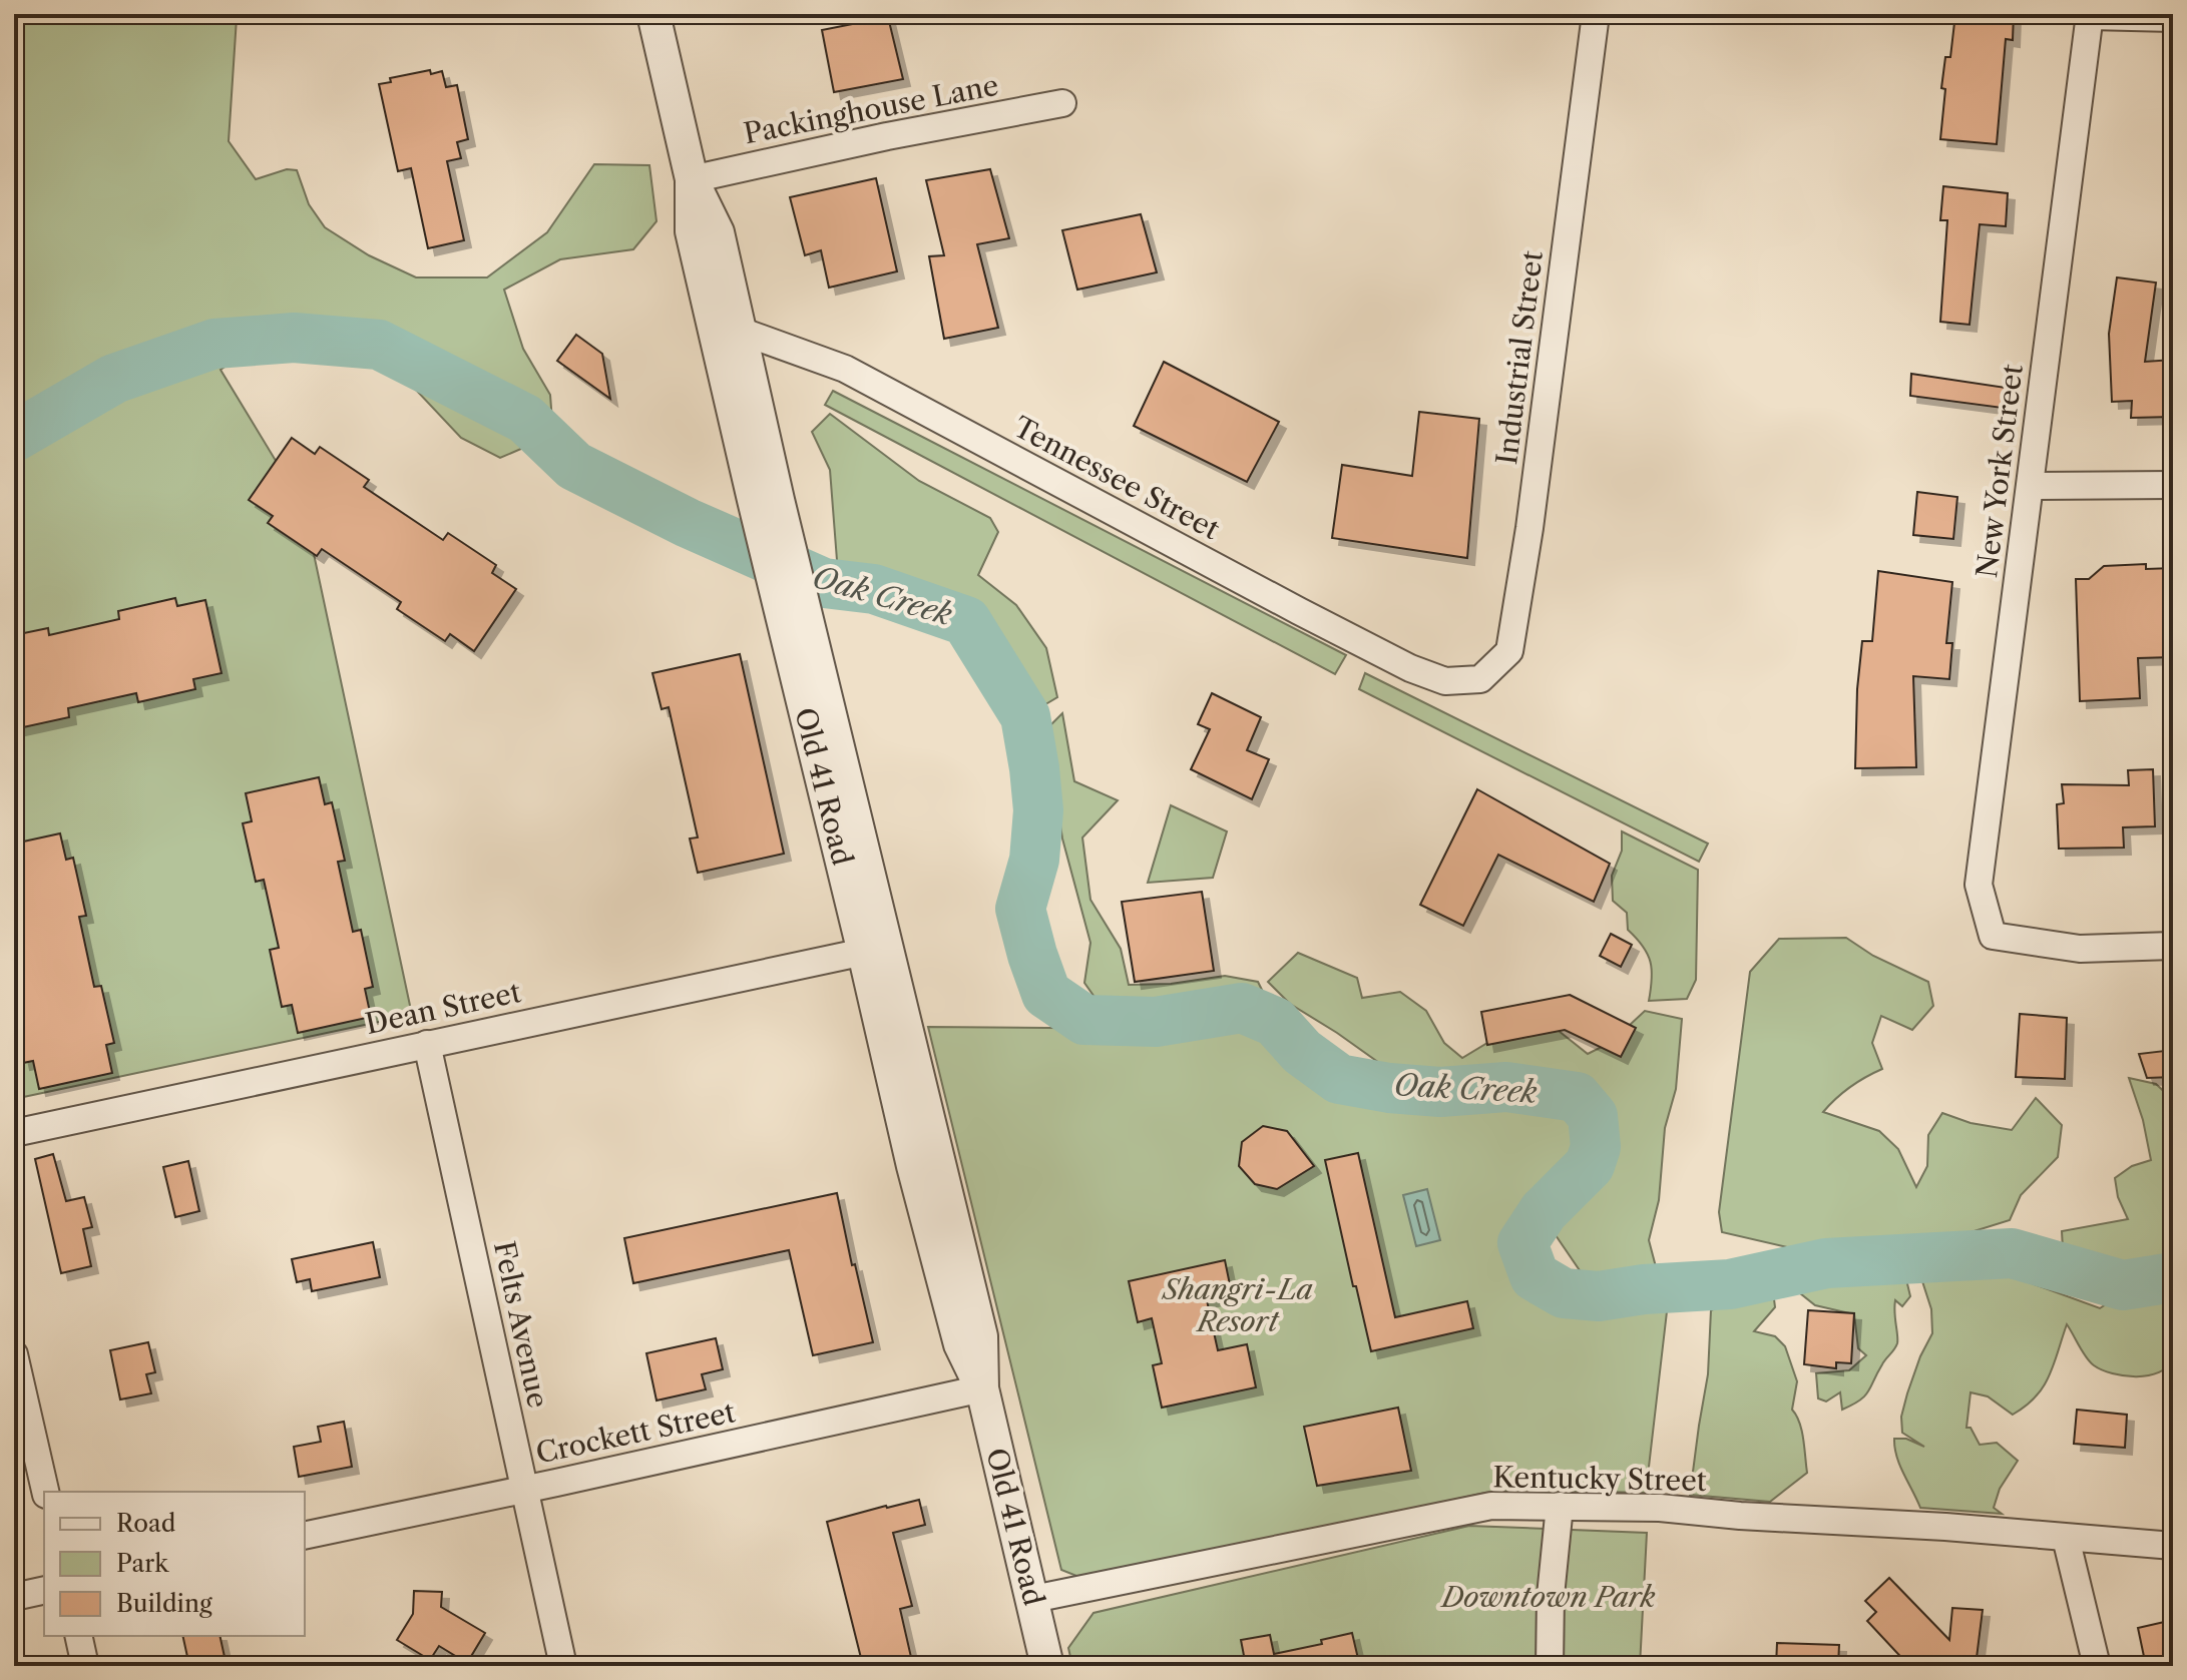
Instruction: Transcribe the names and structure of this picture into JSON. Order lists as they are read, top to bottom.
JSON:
{
  "streets": {
    "street": [
      "Packinghouse Lane",
      "Industrial Street",
      "New York Street",
      "Tennessee Street",
      "Old 41 Road",
      "Dean Street",
      "Felts Avenue",
      "Crockett Street",
      "Kentucky Street"
    ]
  },
  "crossings": [
    ["Packinghouse Lane", "Old 41 Road"],
    ["Industrial Street", "Tennessee Street"],
    ["Tennessee Street", "Old 41 Road"],
    ["Old 41 Road", "Dean Street"],
    ["Old 41 Road", "Crockett Street"],
    ["Old 41 Road", "Kentucky Street"],
    ["Dean Street", "Felts Avenue"],
    ["Felts Avenue", "Crockett Street"]
  ],
  "water": ["Oak Creek"],
  "parks": ["Shangri-La Resort", "Downtown Park"],
  "legend": ["Road", "Park", "Building"]
}
